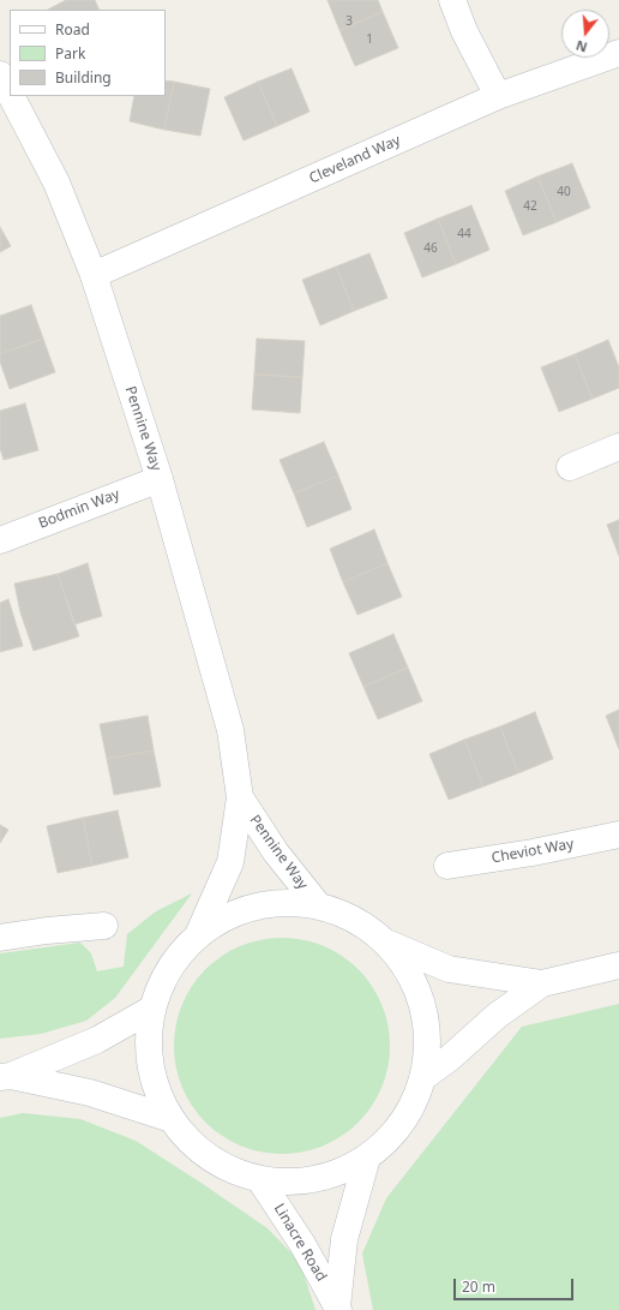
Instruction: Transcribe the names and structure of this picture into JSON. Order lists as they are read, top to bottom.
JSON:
{
  "streets": {
    "street": [
      "Cleveland Way",
      "Pennine Way",
      "Bodmin Way",
      "Cheviot Way",
      "Linacre Road"
    ]
  },
  "crossings": [
    ["Cleveland Way", "Pennine Way"],
    ["Pennine Way", "Bodmin Way"]
  ],
  "house_numbers": [
    "3",
    "1",
    "40",
    "42",
    "44",
    "46"
  ],
  "legend": ["Road", "Park", "Building"],
  "scale_bar": "20 m",
  "north": "bottom"
}
